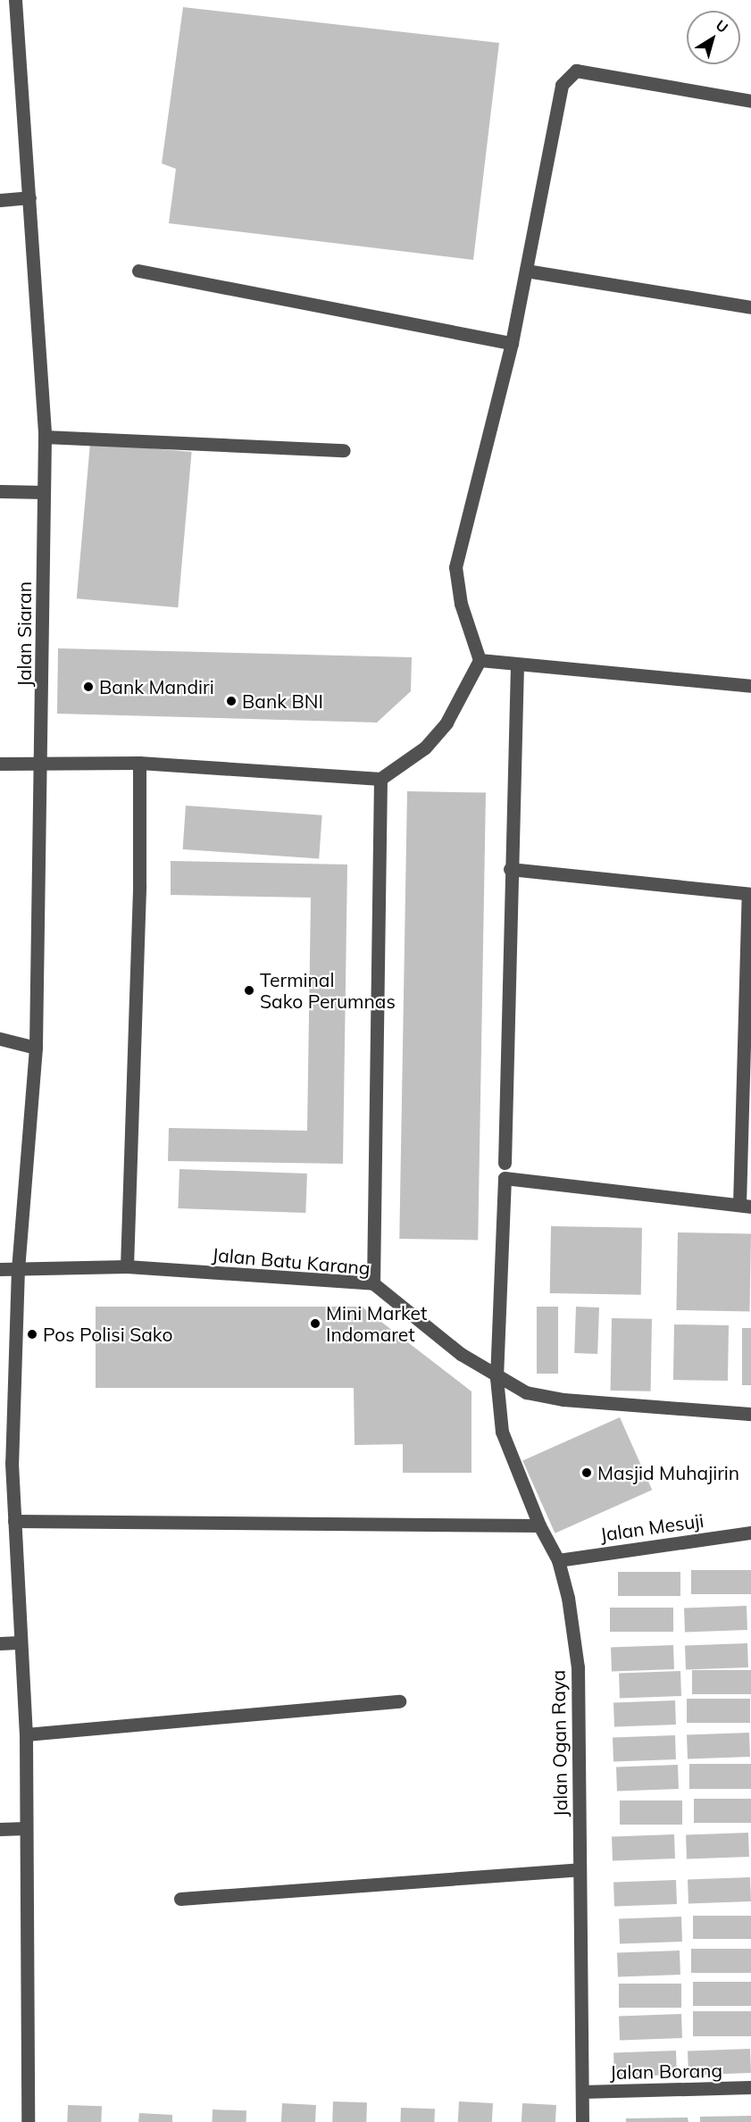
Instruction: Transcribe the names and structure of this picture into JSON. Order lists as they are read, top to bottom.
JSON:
{
  "streets": {
    "street": [
      "Jalan Siaran",
      "Jalan Batu Karang",
      "Jalan Mesuji",
      "Jalan Ogan Raya",
      "Jalan Borang"
    ]
  },
  "crossings": [
    ["Jalan Siaran", "Jalan Batu Karang"],
    ["Jalan Batu Karang", "Jalan Ogan Raya"],
    ["Jalan Mesuji", "Jalan Ogan Raya"],
    ["Jalan Ogan Raya", "Jalan Borang"]
  ],
  "places": [
    "Bank Mandiri",
    "Bank BNI",
    "Terminal Sako Perumnas",
    "Mini Market Indomaret",
    "Pos Polisi Sako",
    "Masjid Muhajirin"
  ],
  "north": "top right"
}
